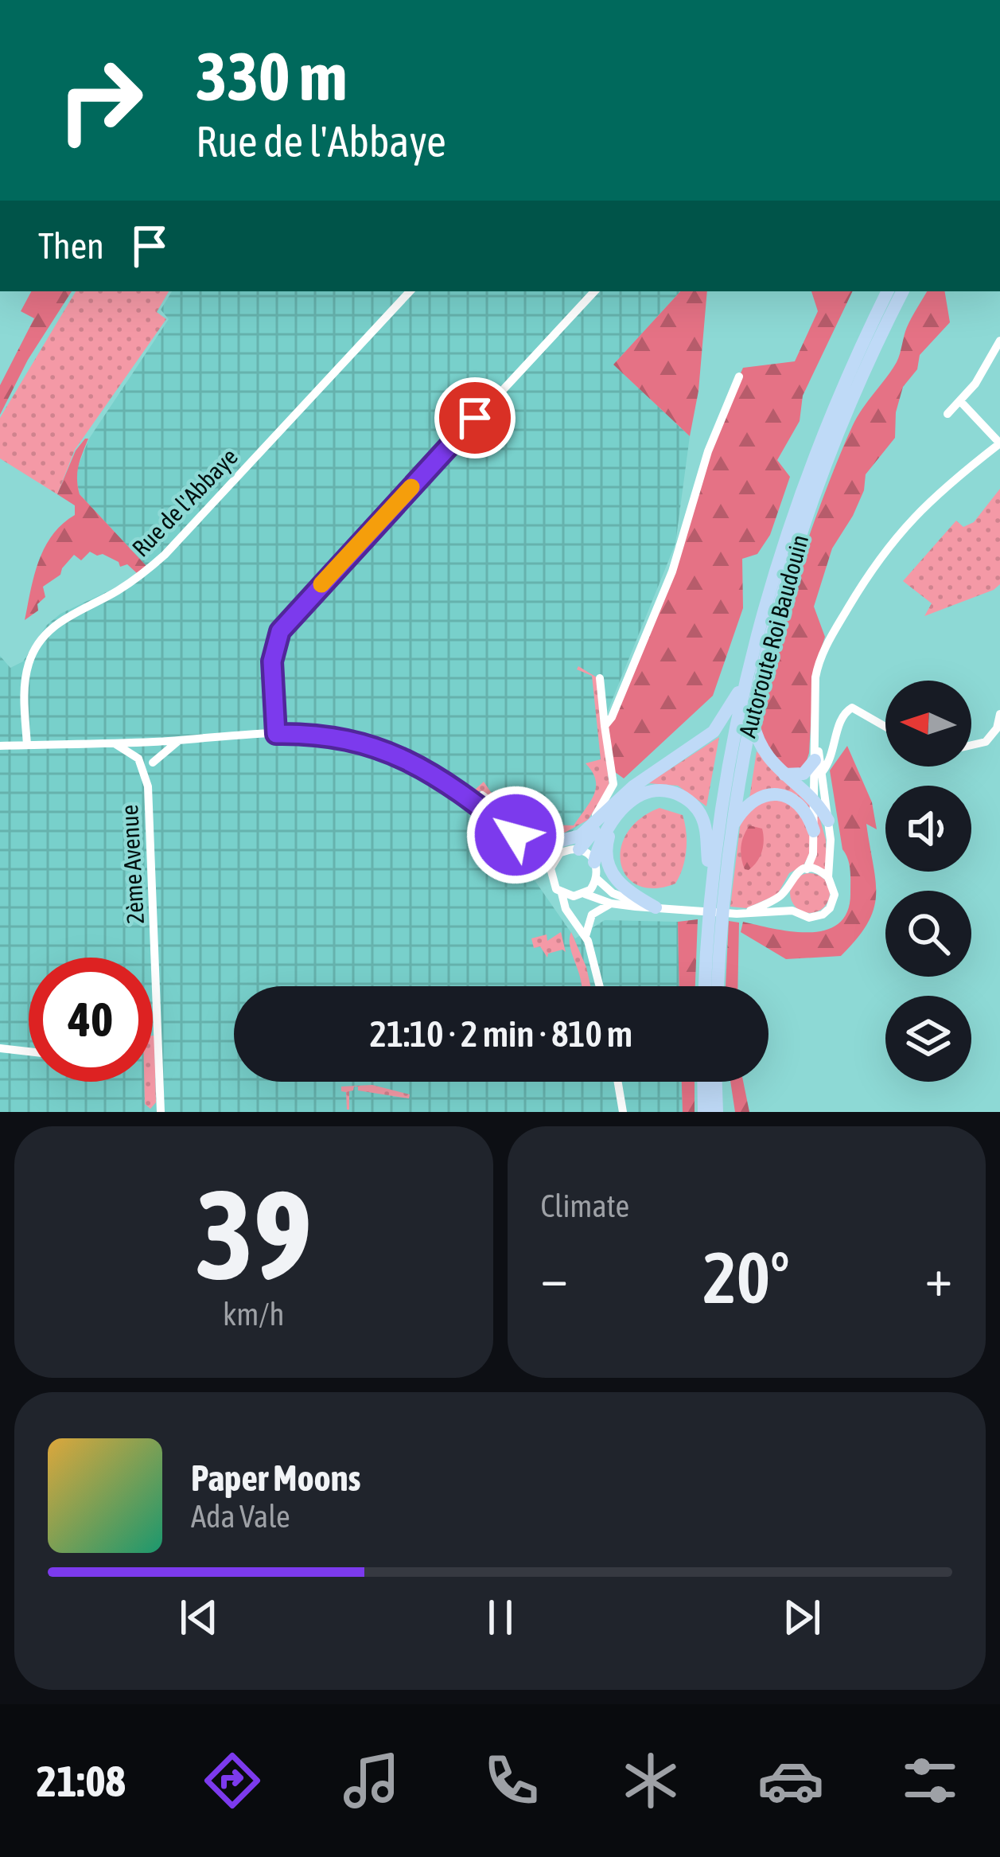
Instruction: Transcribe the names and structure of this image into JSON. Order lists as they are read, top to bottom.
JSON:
{
  "streets": {
    "highway": ["Autoroute Roi Baudouin"],
    "street": ["Rue de l'Abbaye", "2ème Avenue"]
  },
  "north": "left",
  "page": {
    "turn": ["330 m", "Rue de l'Abbaye"],
    "then": "Then",
    "limit": "40",
    "trip": "21:10 · 2 min · 810 m",
    "tile": [
      ["39", "km/h"],
      "Climate"
    ],
    "heat": ["−", "20°", "+"],
    "song": ["Paper Moons", "Ada Vale"],
    "tabs": "21:08"
  }
}
